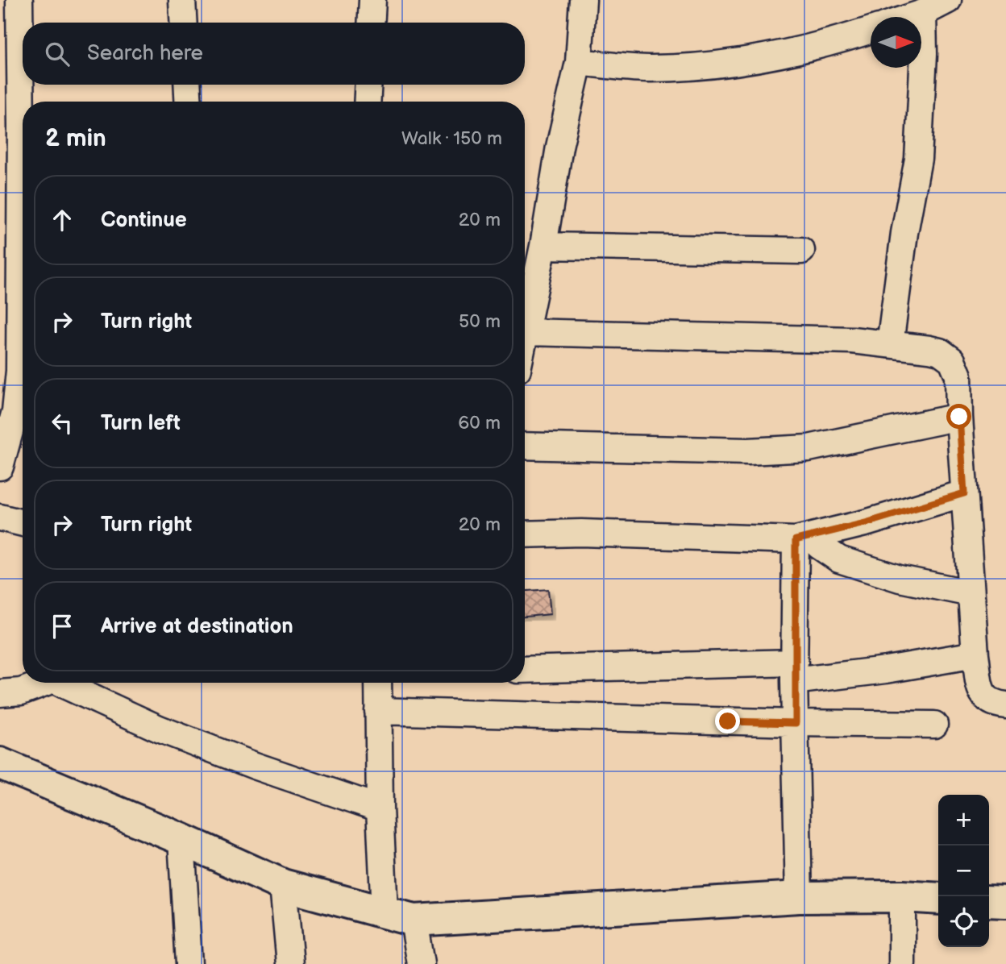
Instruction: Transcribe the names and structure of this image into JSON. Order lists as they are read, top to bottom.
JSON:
{
  "north": "right",
  "page": {
    "search": "Search here",
    "heading": ["2 min", "Walk · 150 m"],
    "list": [
      ["Continue", "20 m"],
      ["Turn right", "50 m"],
      ["Turn left", "60 m"],
      ["Turn right", "20 m"],
      "Arrive at destination"
    ],
    "map_buttons": ["+", "−"]
  }
}
